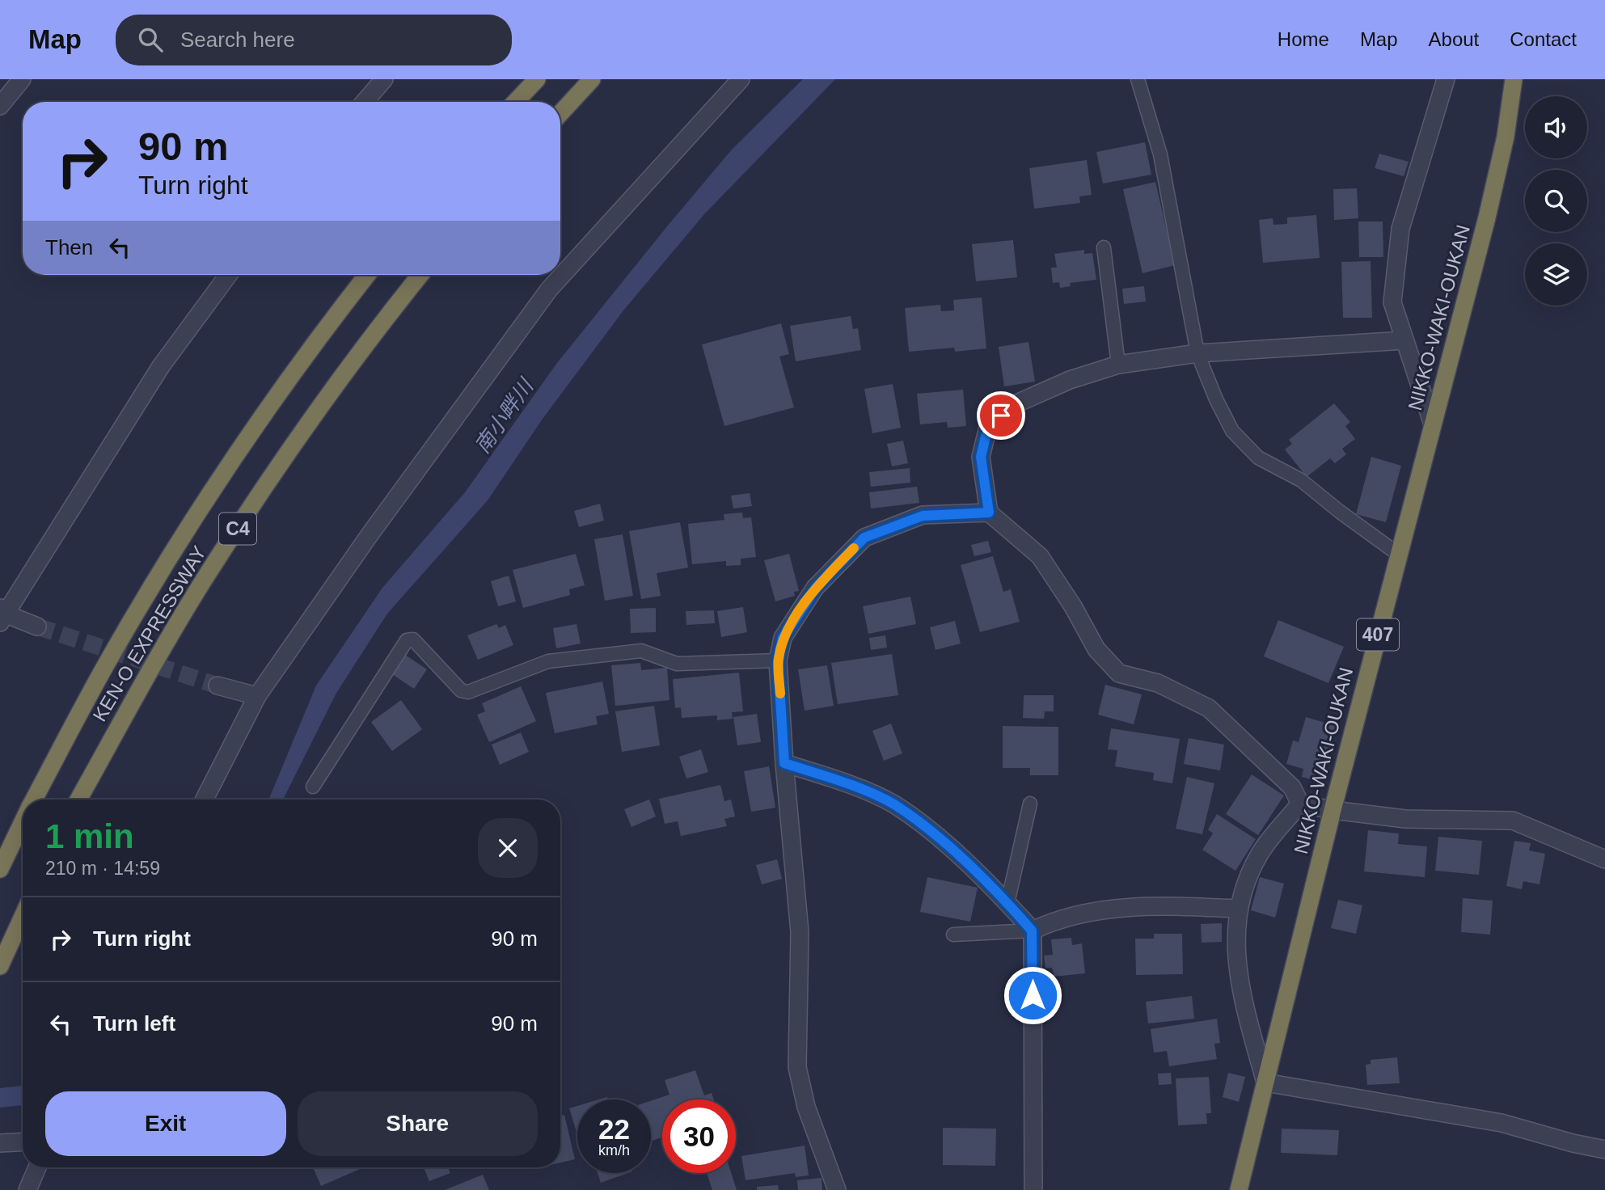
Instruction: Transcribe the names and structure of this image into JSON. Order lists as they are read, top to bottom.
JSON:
{
  "streets": {
    "highway": [
      "NIKKO-WAKI-OUKAN",
      "C4",
      "KEN-O EXPRESSWAY",
      "407"
    ]
  },
  "water": ["南小畔川"],
  "page": {
    "header": "Map",
    "search": "Search here",
    "nav": [
      "Home",
      "Map",
      "About",
      "Contact"
    ],
    "turn": ["90 m", "Turn right"],
    "then": "Then",
    "heading": ["1 min", "210 m · 14:59"],
    "list": [
      {
        "name": "Turn right",
        "value": "90 m"
      },
      {
        "name": "Turn left",
        "value": "90 m"
      }
    ],
    "buttons": ["Exit", "Share"],
    "speed": "22 km/h",
    "limit": "30"
  }
}
